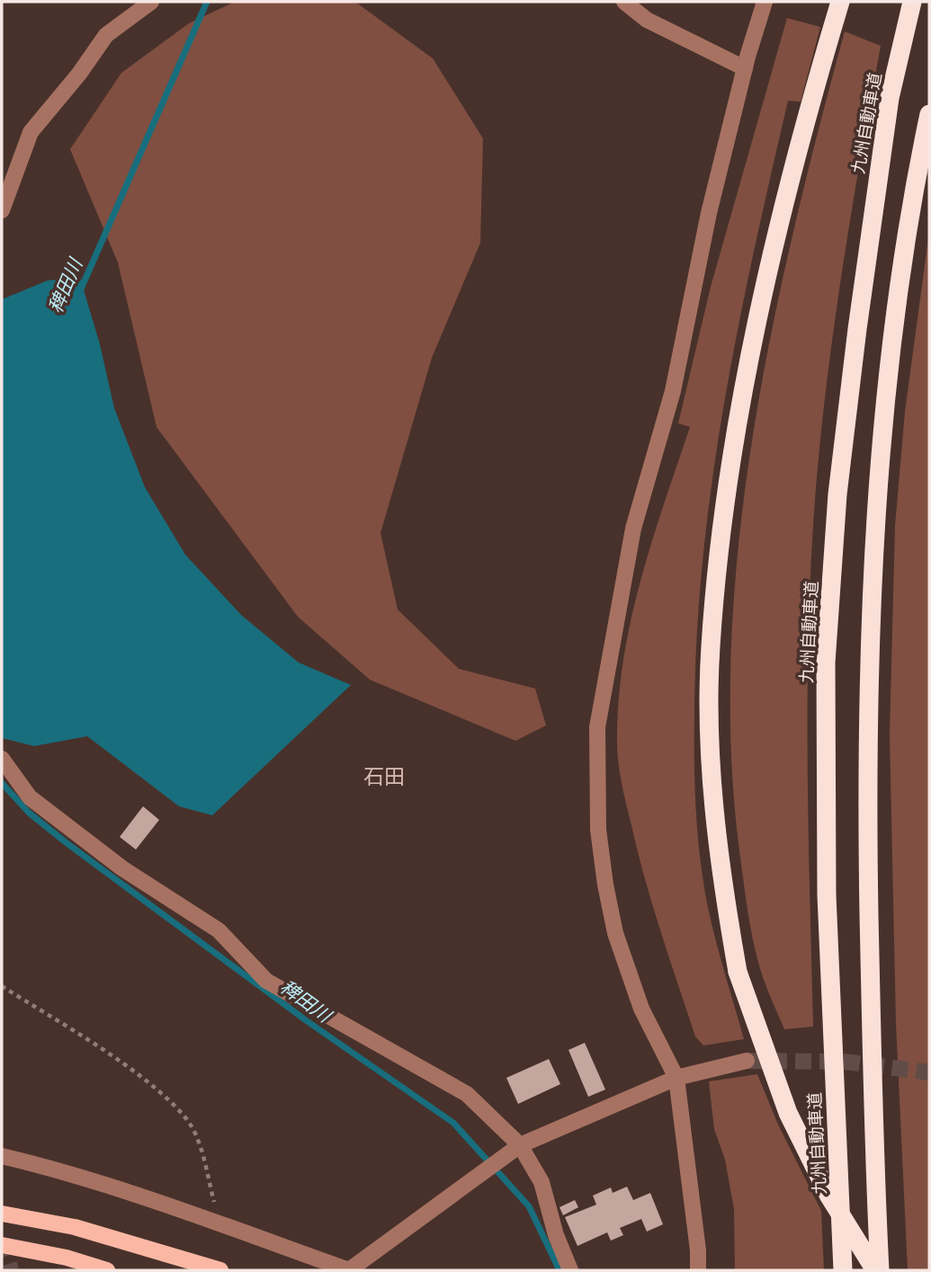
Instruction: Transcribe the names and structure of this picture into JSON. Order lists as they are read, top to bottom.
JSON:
{
  "streets": {
    "highway": ["九州自動車道"]
  },
  "districts": ["石田"],
  "water": ["稗田川"]
}
